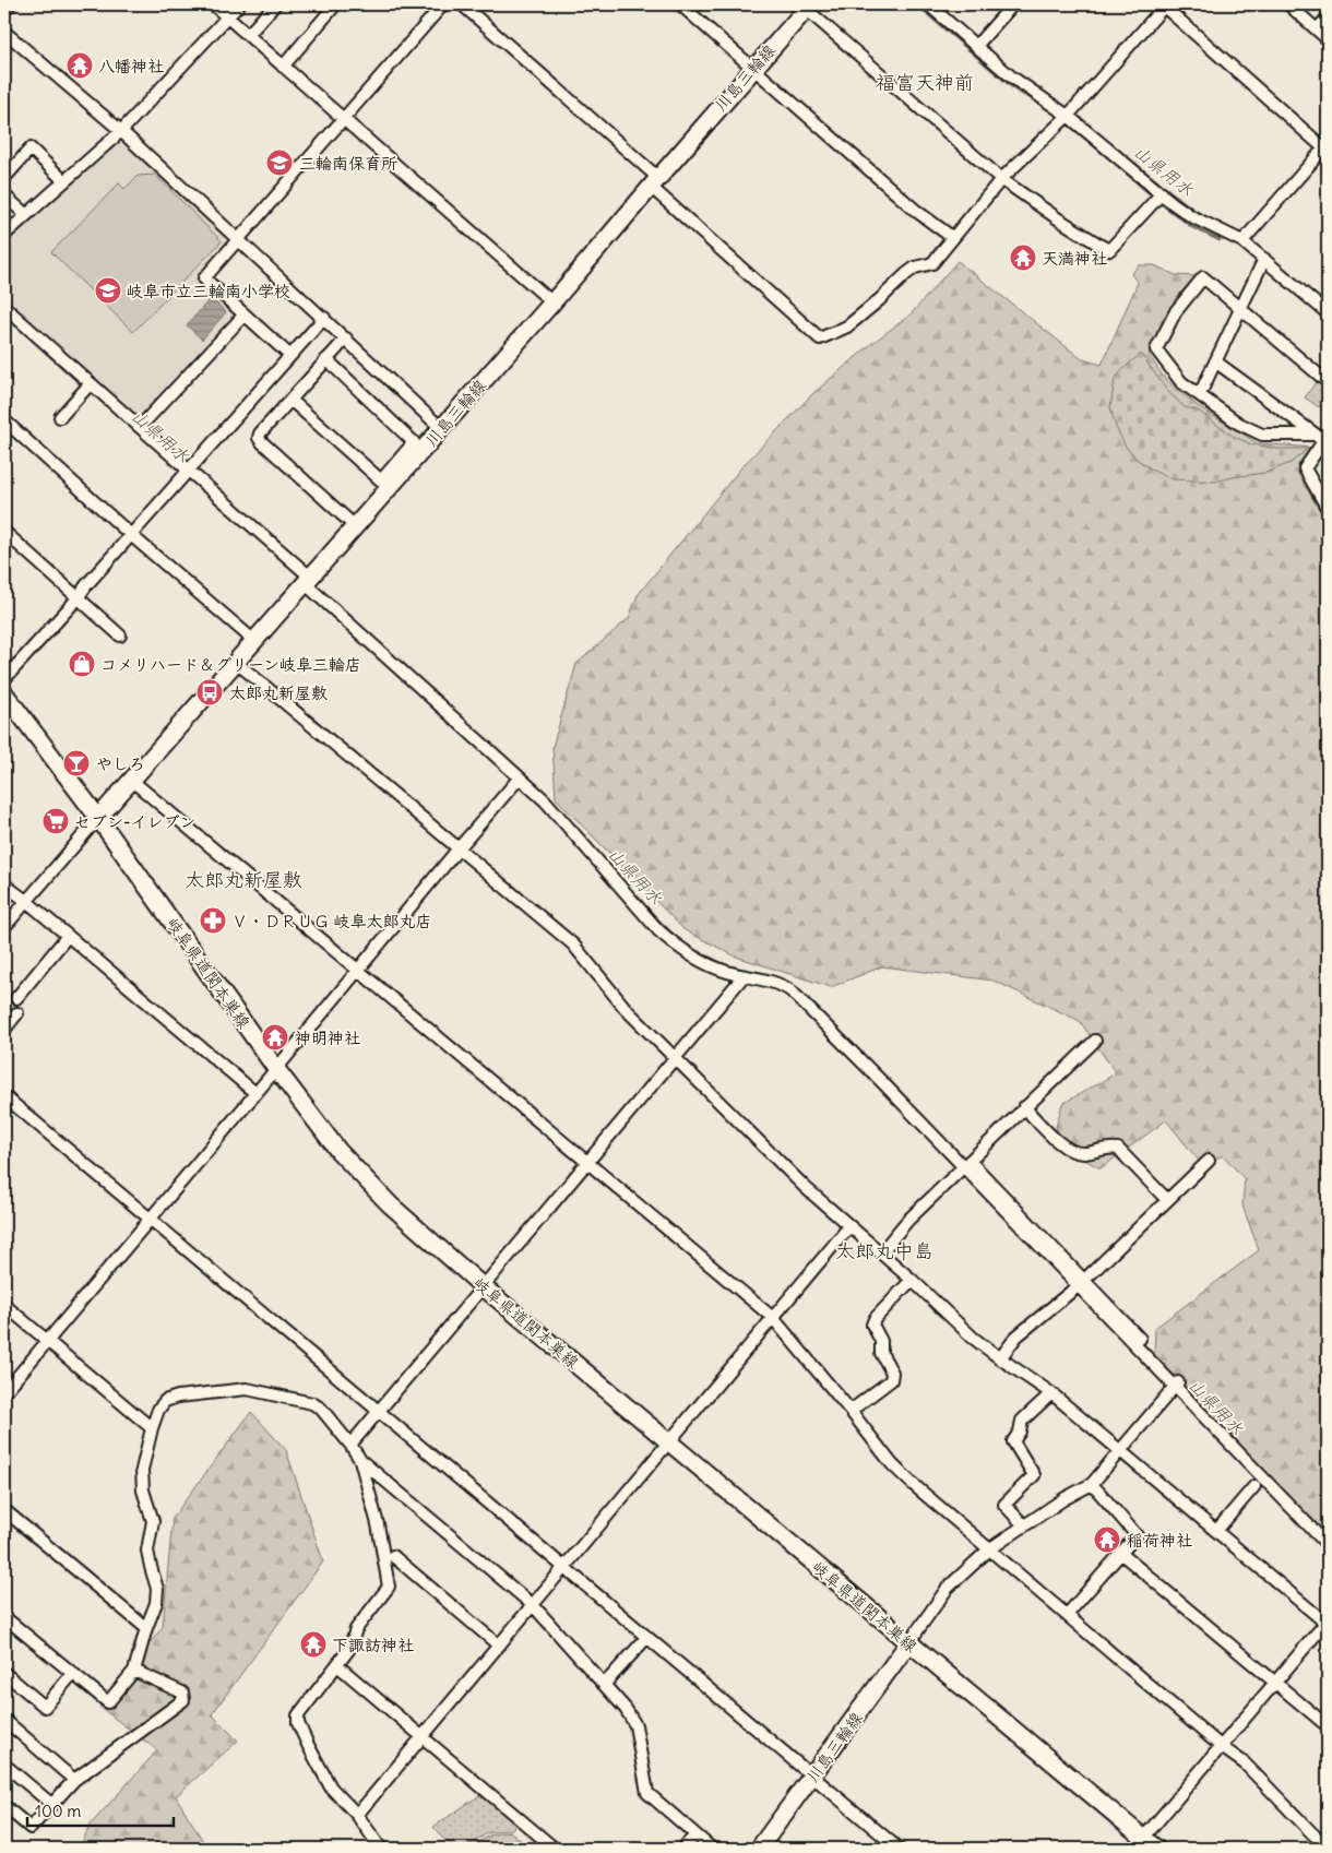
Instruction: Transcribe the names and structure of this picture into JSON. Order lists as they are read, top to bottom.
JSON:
{
  "streets": {
    "main road": ["川島三輪線", "岐阜県道関本巣線"]
  },
  "crossings": [
    ["川島三輪線", "岐阜県道関本巣線"]
  ],
  "districts": ["福富天神前", "太郎丸新屋敷", "太郎丸中島"],
  "water": ["山県用水"],
  "places": {
    "temple": [
      "八幡神社",
      "天満神社",
      "神明神社",
      "稲荷神社",
      "下諏訪神社"
    ],
    "school or university": ["三輪南保育所", "岐阜市立三輪南小学校"],
    "shop": ["コメリハード＆グリーン岐阜三輪店"],
    "bus stop": ["太郎丸新屋敷"],
    "bar": ["やしろ"],
    "supermarket": ["セブン-イレブン"],
    "pharmacy": ["Ｖ・ＤＲＵＧ 岐阜太郎丸店"]
  },
  "scale_bar": "100 m"
}
